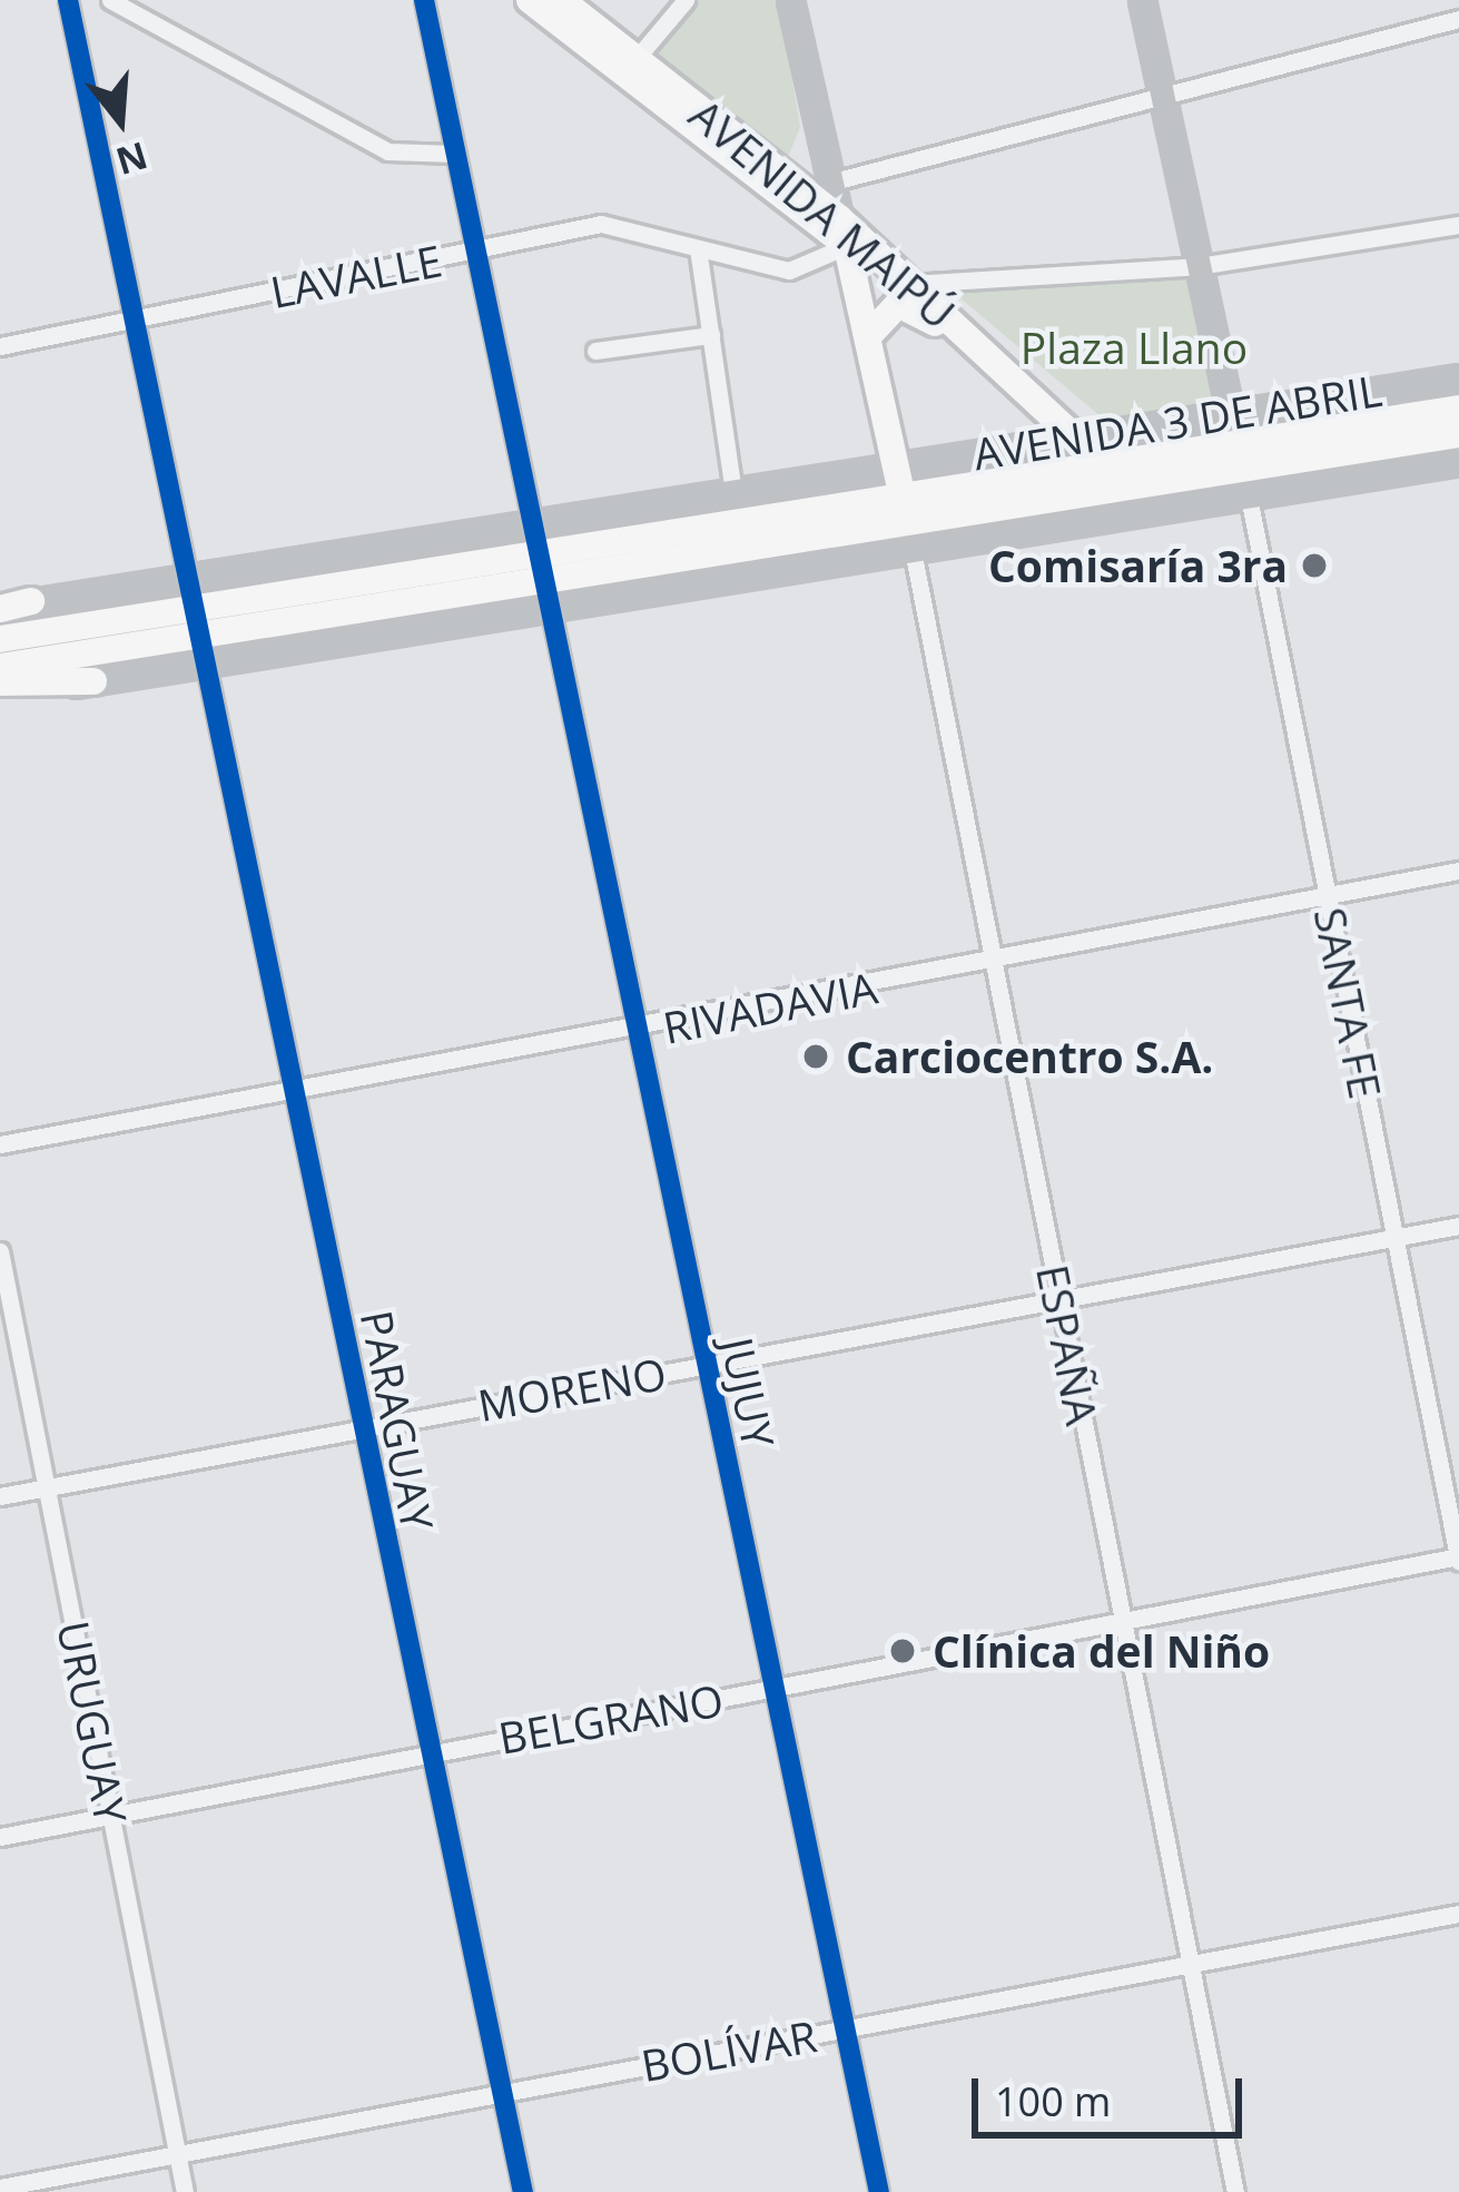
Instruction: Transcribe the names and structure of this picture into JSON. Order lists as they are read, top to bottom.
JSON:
{
  "streets": {
    "main road": ["AVENIDA MAIPÚ", "AVENIDA 3 DE ABRIL", "SANTA FE"],
    "street": [
      "LAVALLE",
      "RIVADAVIA",
      "ESPAÑA",
      "MORENO",
      "JUJUY",
      "PARAGUAY",
      "BELGRANO",
      "URUGUAY",
      "BOLÍVAR"
    ]
  },
  "crossings": [
    ["AVENIDA MAIPÚ", "LAVALLE"],
    ["AVENIDA MAIPÚ", "AVENIDA 3 DE ABRIL"],
    ["LAVALLE", "JUJUY"],
    ["LAVALLE", "PARAGUAY"],
    ["AVENIDA 3 DE ABRIL", "SANTA FE"],
    ["AVENIDA 3 DE ABRIL", "ESPAÑA"],
    ["AVENIDA 3 DE ABRIL", "JUJUY"],
    ["AVENIDA 3 DE ABRIL", "PARAGUAY"],
    ["SANTA FE", "RIVADAVIA"],
    ["SANTA FE", "MORENO"],
    ["SANTA FE", "BELGRANO"],
    ["RIVADAVIA", "ESPAÑA"],
    ["RIVADAVIA", "JUJUY"],
    ["RIVADAVIA", "PARAGUAY"],
    ["ESPAÑA", "MORENO"],
    ["ESPAÑA", "BELGRANO"],
    ["ESPAÑA", "BOLÍVAR"],
    ["MORENO", "JUJUY"],
    ["MORENO", "PARAGUAY"],
    ["MORENO", "URUGUAY"],
    ["JUJUY", "BELGRANO"],
    ["JUJUY", "BOLÍVAR"],
    ["PARAGUAY", "BELGRANO"],
    ["PARAGUAY", "BOLÍVAR"],
    ["BELGRANO", "URUGUAY"],
    ["URUGUAY", "BOLÍVAR"]
  ],
  "parks": ["Plaza Llano"],
  "places": ["Comisaría 3ra", "Carciocentro S.A.", "Clínica del Niño"],
  "scale_bar": "100 m",
  "north": "bottom"
}
